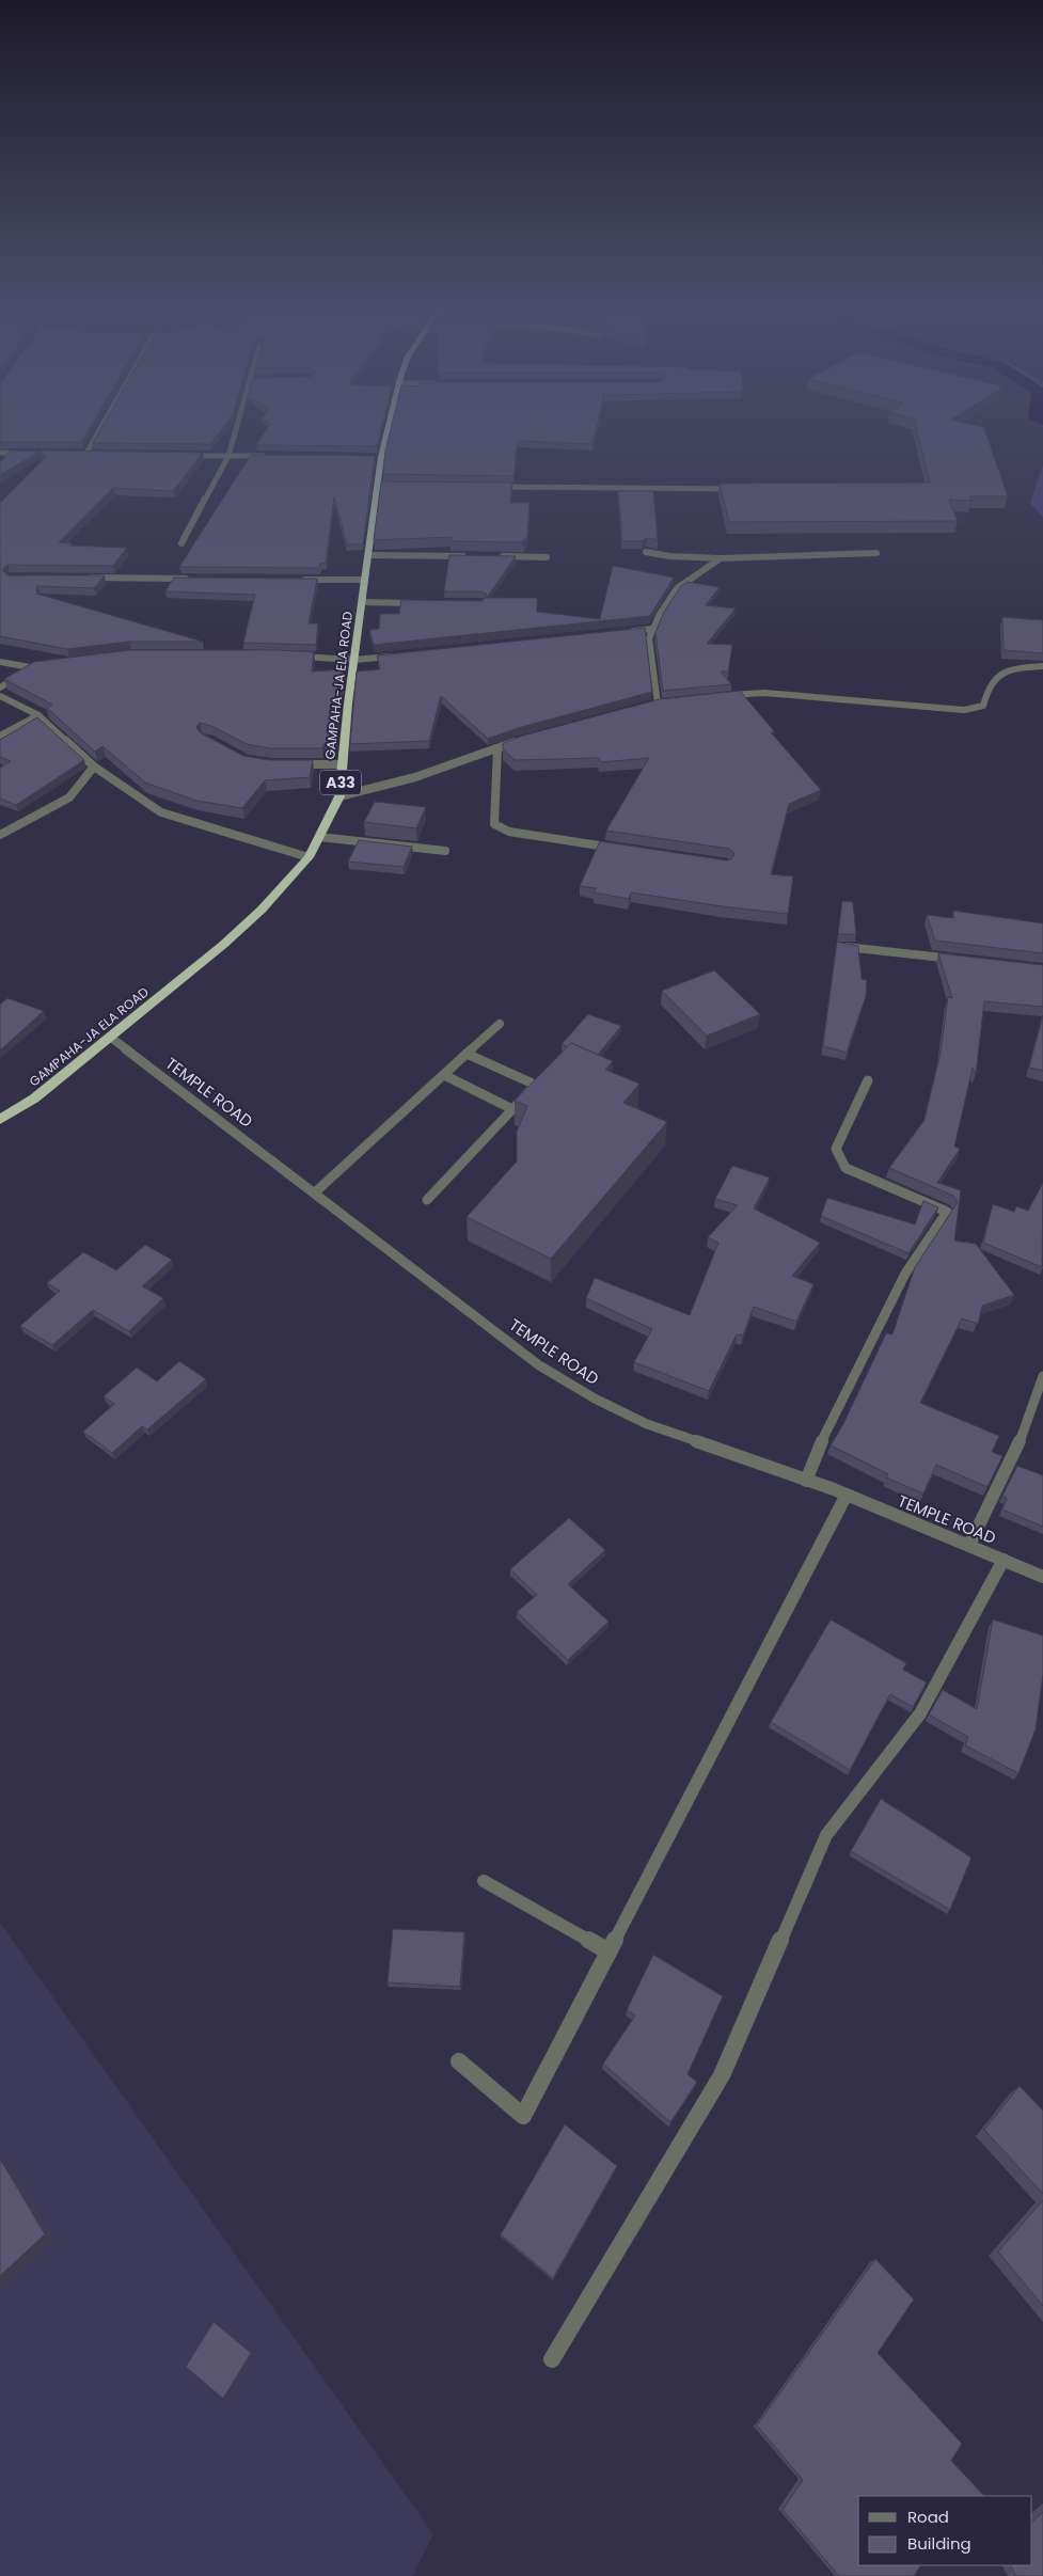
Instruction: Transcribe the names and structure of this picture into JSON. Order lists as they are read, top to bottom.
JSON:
{
  "streets": {
    "highway": ["GAMPAHA-JA ELA ROAD", "A33"],
    "street": ["TEMPLE ROAD"]
  },
  "crossings": [
    ["GAMPAHA-JA ELA ROAD", "TEMPLE ROAD"]
  ],
  "legend": ["Road", "Building"]
}
